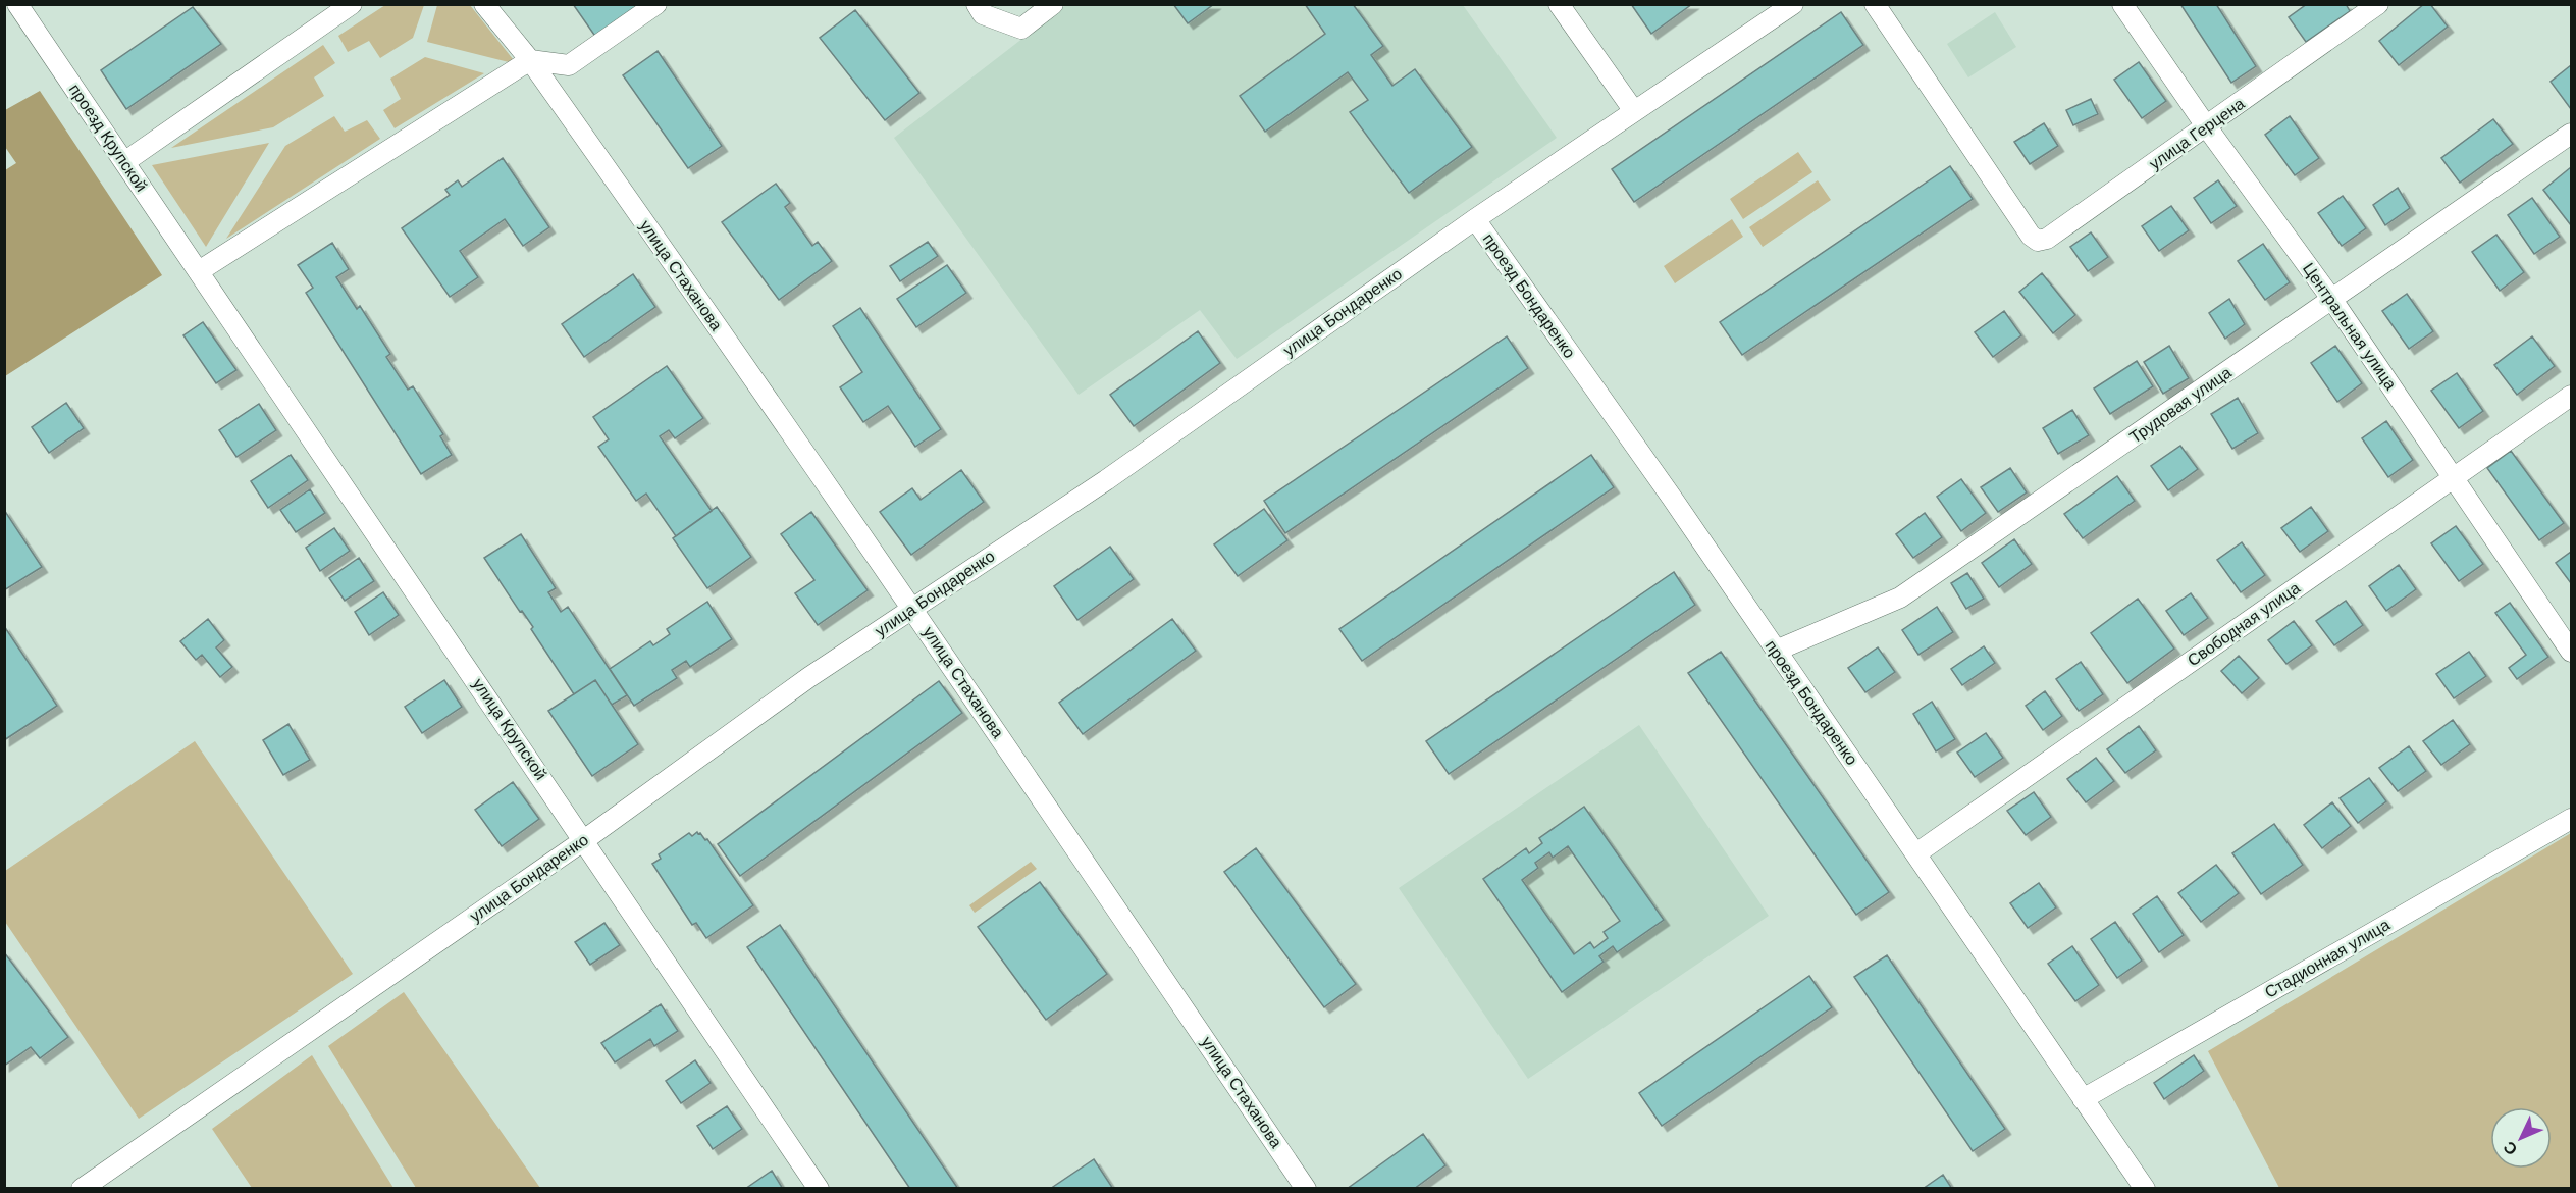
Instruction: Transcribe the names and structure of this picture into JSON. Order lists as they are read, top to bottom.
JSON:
{
  "streets": {
    "street": [
      "улица Герцена",
      "проезд Крупской",
      "улица Стаханова",
      "проезд Бондаренко",
      "улица Бондаренко",
      "Центральная улица",
      "Трудовая улица",
      "Свободная улица",
      "улица Крупской",
      "Стадионная улица"
    ]
  },
  "crossings": [
    ["улица Герцена", "Центральная улица"],
    ["проезд Крупской", "улица Крупской"],
    ["улица Стаханова", "улица Бондаренко"],
    ["проезд Бондаренко", "улица Бондаренко"],
    ["проезд Бондаренко", "Трудовая улица"],
    ["проезд Бондаренко", "Свободная улица"],
    ["проезд Бондаренко", "Стадионная улица"],
    ["улица Бондаренко", "улица Крупской"],
    ["Центральная улица", "Трудовая улица"],
    ["Центральная улица", "Свободная улица"]
  ],
  "north": "bottom left"
}
